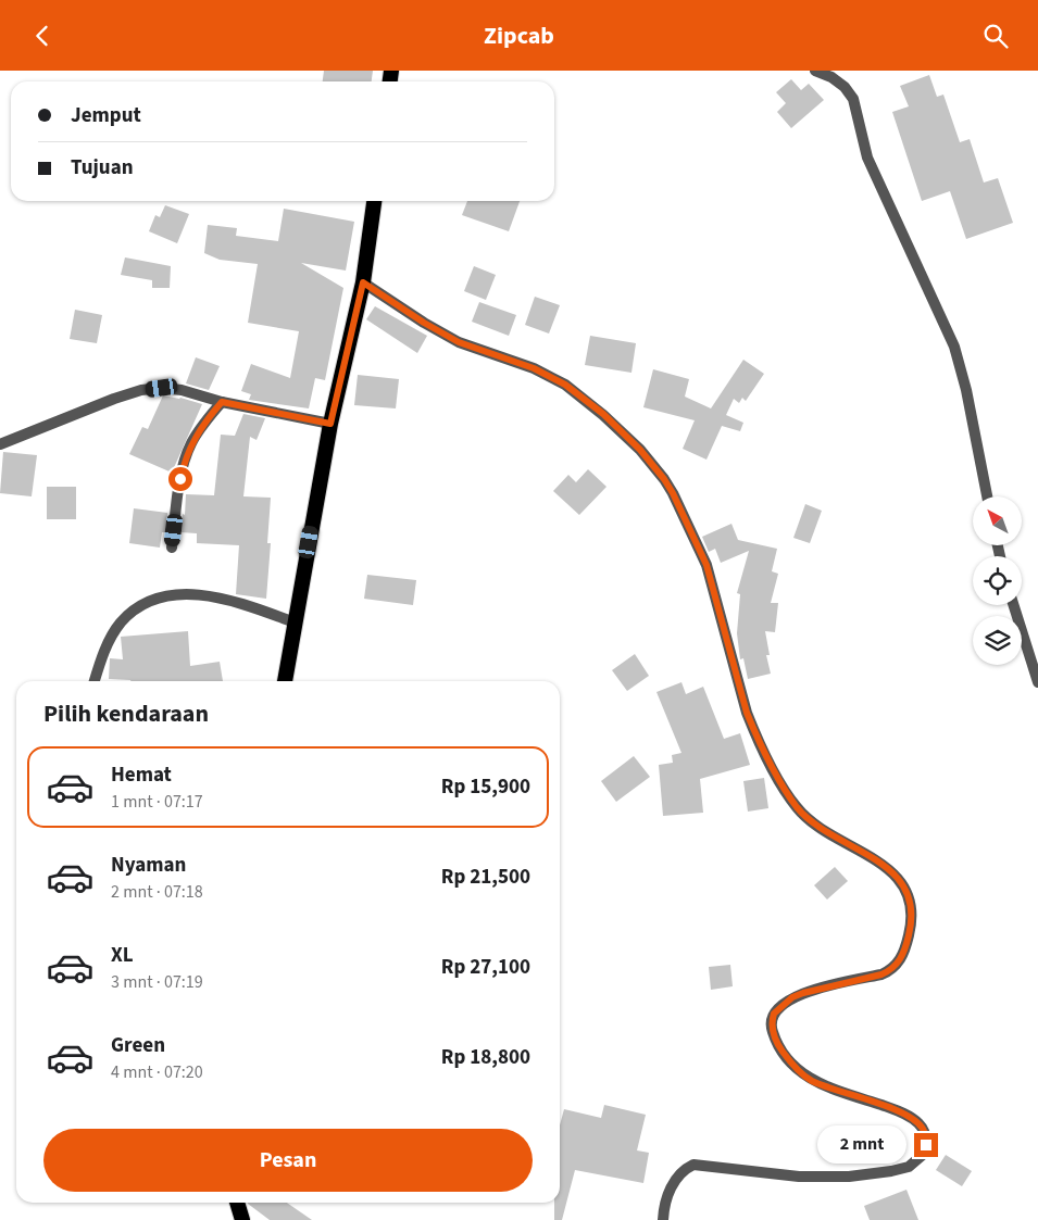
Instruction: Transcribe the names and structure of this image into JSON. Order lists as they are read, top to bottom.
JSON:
{
  "north": "top left",
  "page": {
    "header": "Zipcab",
    "banner": ["Jemput", "Tujuan"],
    "heading": "Pilih kendaraan",
    "list": [
      {
        "name": "Hemat",
        "note": "1 mnt · 07:17",
        "value": "Rp 15,900"
      },
      {
        "name": "Nyaman",
        "note": "2 mnt · 07:18",
        "value": "Rp 21,500"
      },
      {
        "name": "XL",
        "note": "3 mnt · 07:19",
        "value": "Rp 27,100"
      },
      {
        "name": "Green",
        "note": "4 mnt · 07:20",
        "value": "Rp 18,800"
      }
    ],
    "buttons": "Pesan",
    "bubble": "2 mnt"
  }
}
